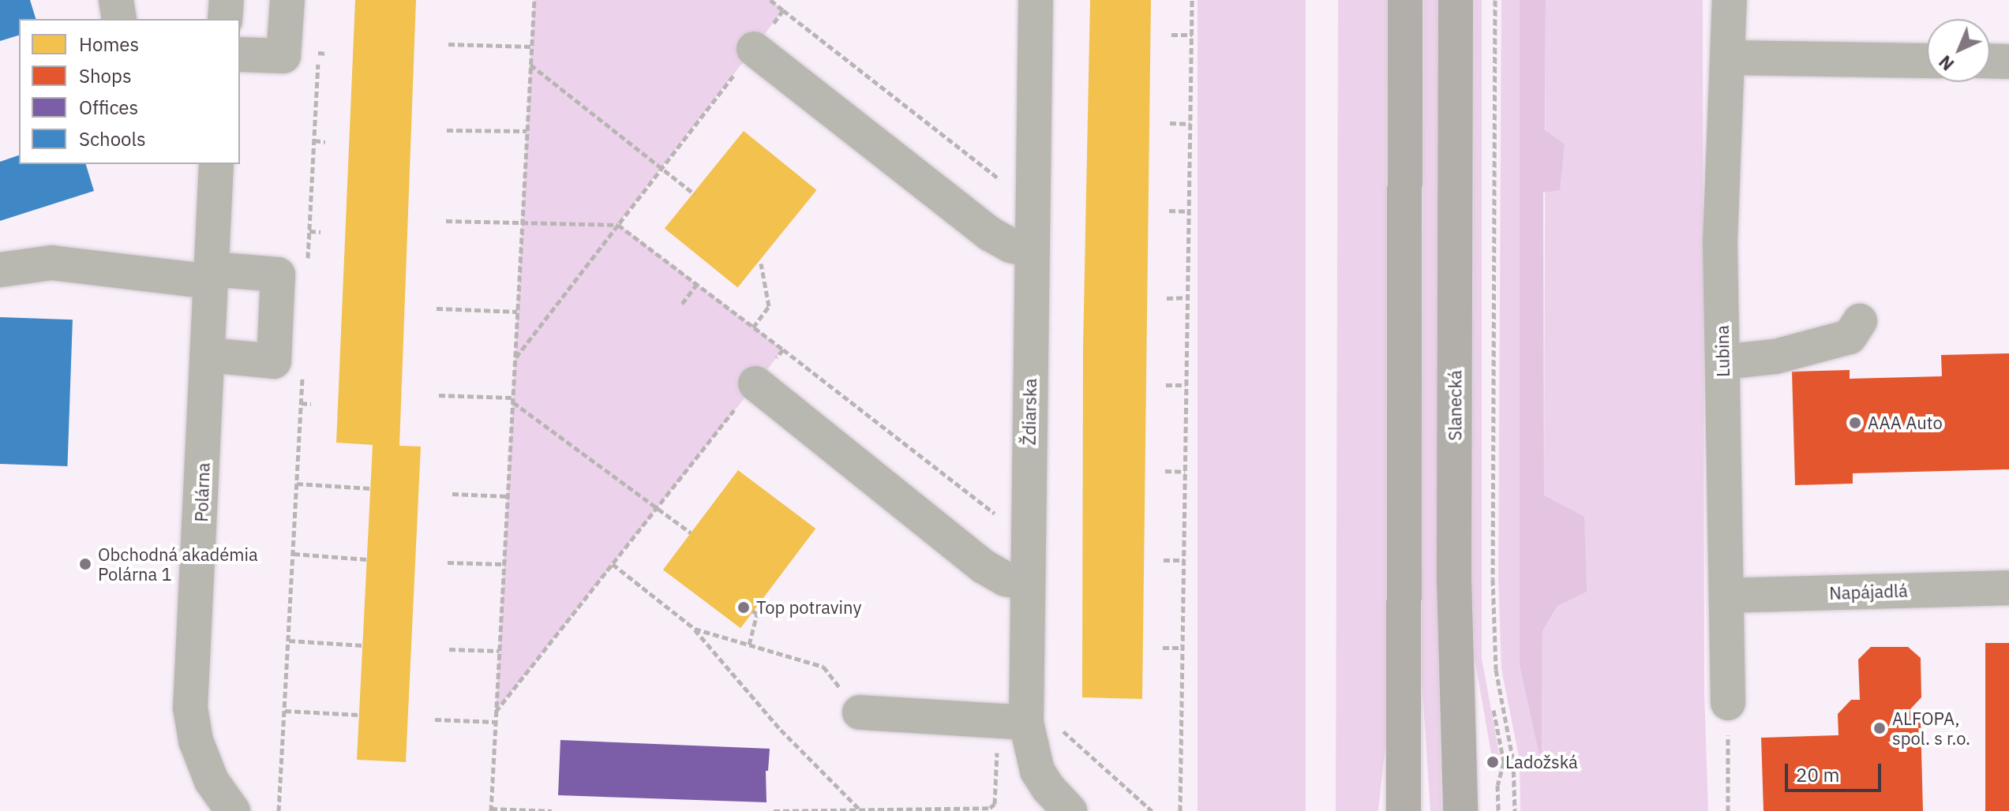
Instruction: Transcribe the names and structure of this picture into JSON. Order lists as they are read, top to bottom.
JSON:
{
  "streets": {
    "main road": ["Slanecká"],
    "street": [
      "Lubina",
      "Ždiarska",
      "Polárna",
      "Napájadlá"
    ]
  },
  "crossings": [
    ["Lubina", "Napájadlá"]
  ],
  "places": [
    "AAA Auto",
    "Obchodná akadémia Polárna 1",
    "Top potraviny",
    "ALFOPA, spol. s r.o.",
    "Ladožská"
  ],
  "legend": [
    "Homes",
    "Shops",
    "Offices",
    "Schools"
  ],
  "scale_bar": "20 m",
  "north": "bottom left"
}
